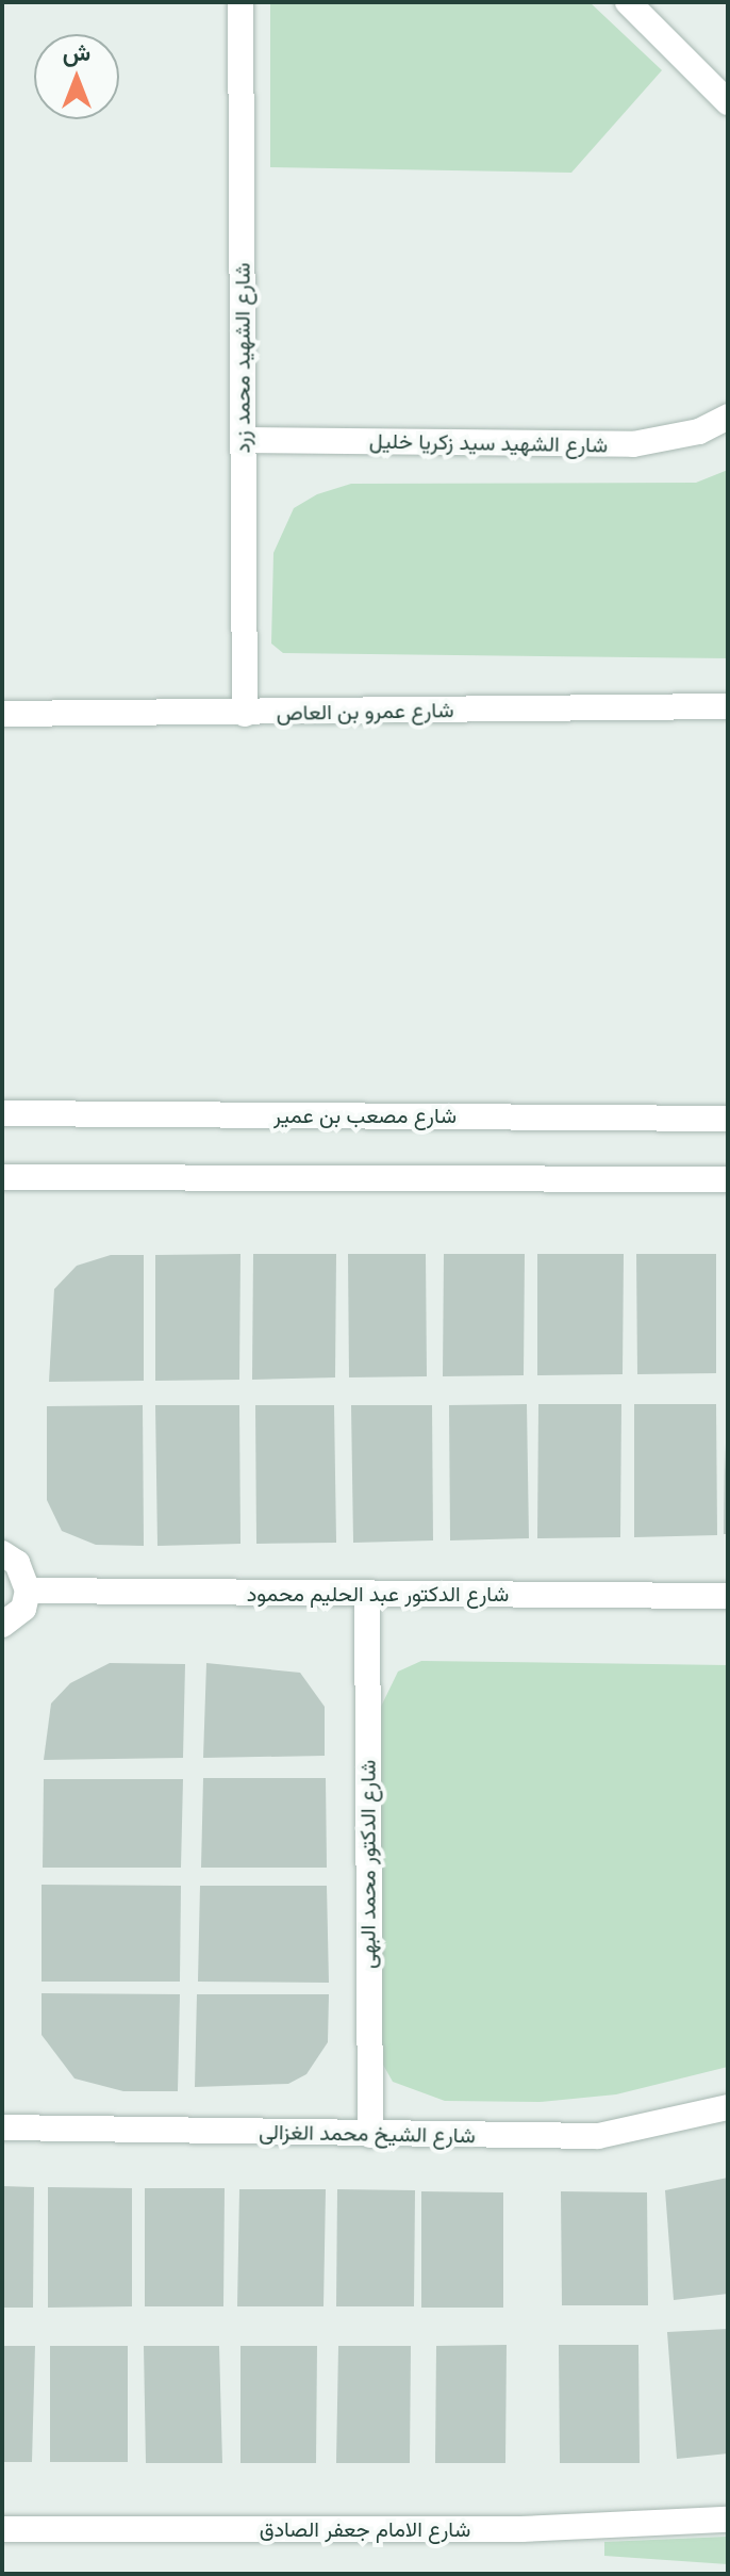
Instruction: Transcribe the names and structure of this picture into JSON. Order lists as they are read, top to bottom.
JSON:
{
  "streets": {
    "street": [
      "شارع الشهيد محمد زرد",
      "شارع الشهيد سيد زكريا خليل",
      "شارع عمرو بن العاص",
      "شارع مصعب بن عمير",
      "شارع الدكتور عبد الحليم محمود",
      "شارع الدكتور محمد البهى",
      "شارع الشيخ محمد الغزالى",
      "شارع الامام جعفر الصادق"
    ]
  },
  "crossings": [
    ["شارع الشهيد محمد زرد", "شارع الشهيد سيد زكريا خليل"],
    ["شارع الشهيد محمد زرد", "شارع عمرو بن العاص"],
    ["شارع الدكتور عبد الحليم محمود", "شارع الدكتور محمد البهى"],
    ["شارع الدكتور محمد البهى", "شارع الشيخ محمد الغزالى"]
  ],
  "north": "top"
}
